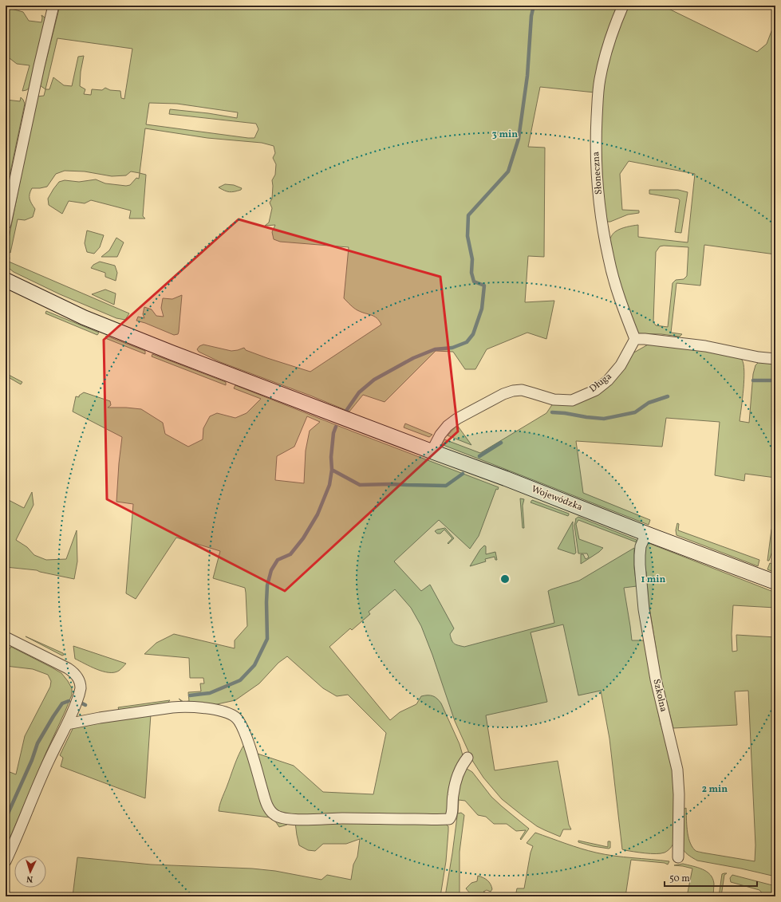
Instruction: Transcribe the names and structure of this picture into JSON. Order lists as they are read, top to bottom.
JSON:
{
  "streets": {
    "main road": ["Wojewódzka"],
    "street": ["Słoneczna", "Długa", "Szkolna"]
  },
  "crossings": [
    ["Słoneczna", "Długa"],
    ["Długa", "Wojewódzka"],
    ["Wojewódzka", "Szkolna"]
  ],
  "scale_bar": "50 m",
  "north": "bottom",
  "rings": ["3 min", "1 min", "2 min"]
}
